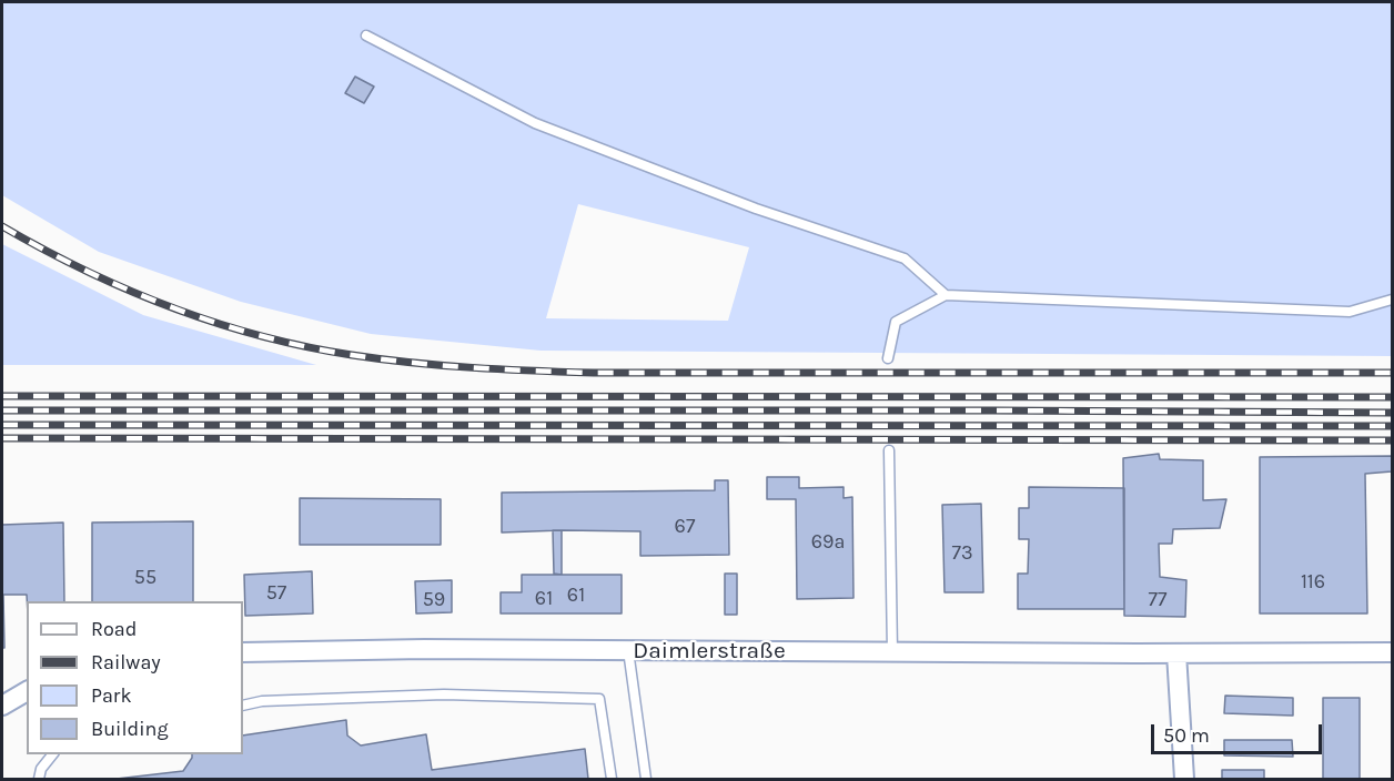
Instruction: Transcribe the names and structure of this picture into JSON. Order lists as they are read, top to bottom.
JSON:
{
  "streets": {
    "street": ["Daimlerstraße"]
  },
  "house_numbers": [
    "67",
    "69a",
    "73",
    "55",
    "116",
    "57",
    "61",
    "61",
    "59",
    "77"
  ],
  "legend": [
    "Road",
    "Railway",
    "Park",
    "Building"
  ],
  "scale_bar": "50 m"
}
